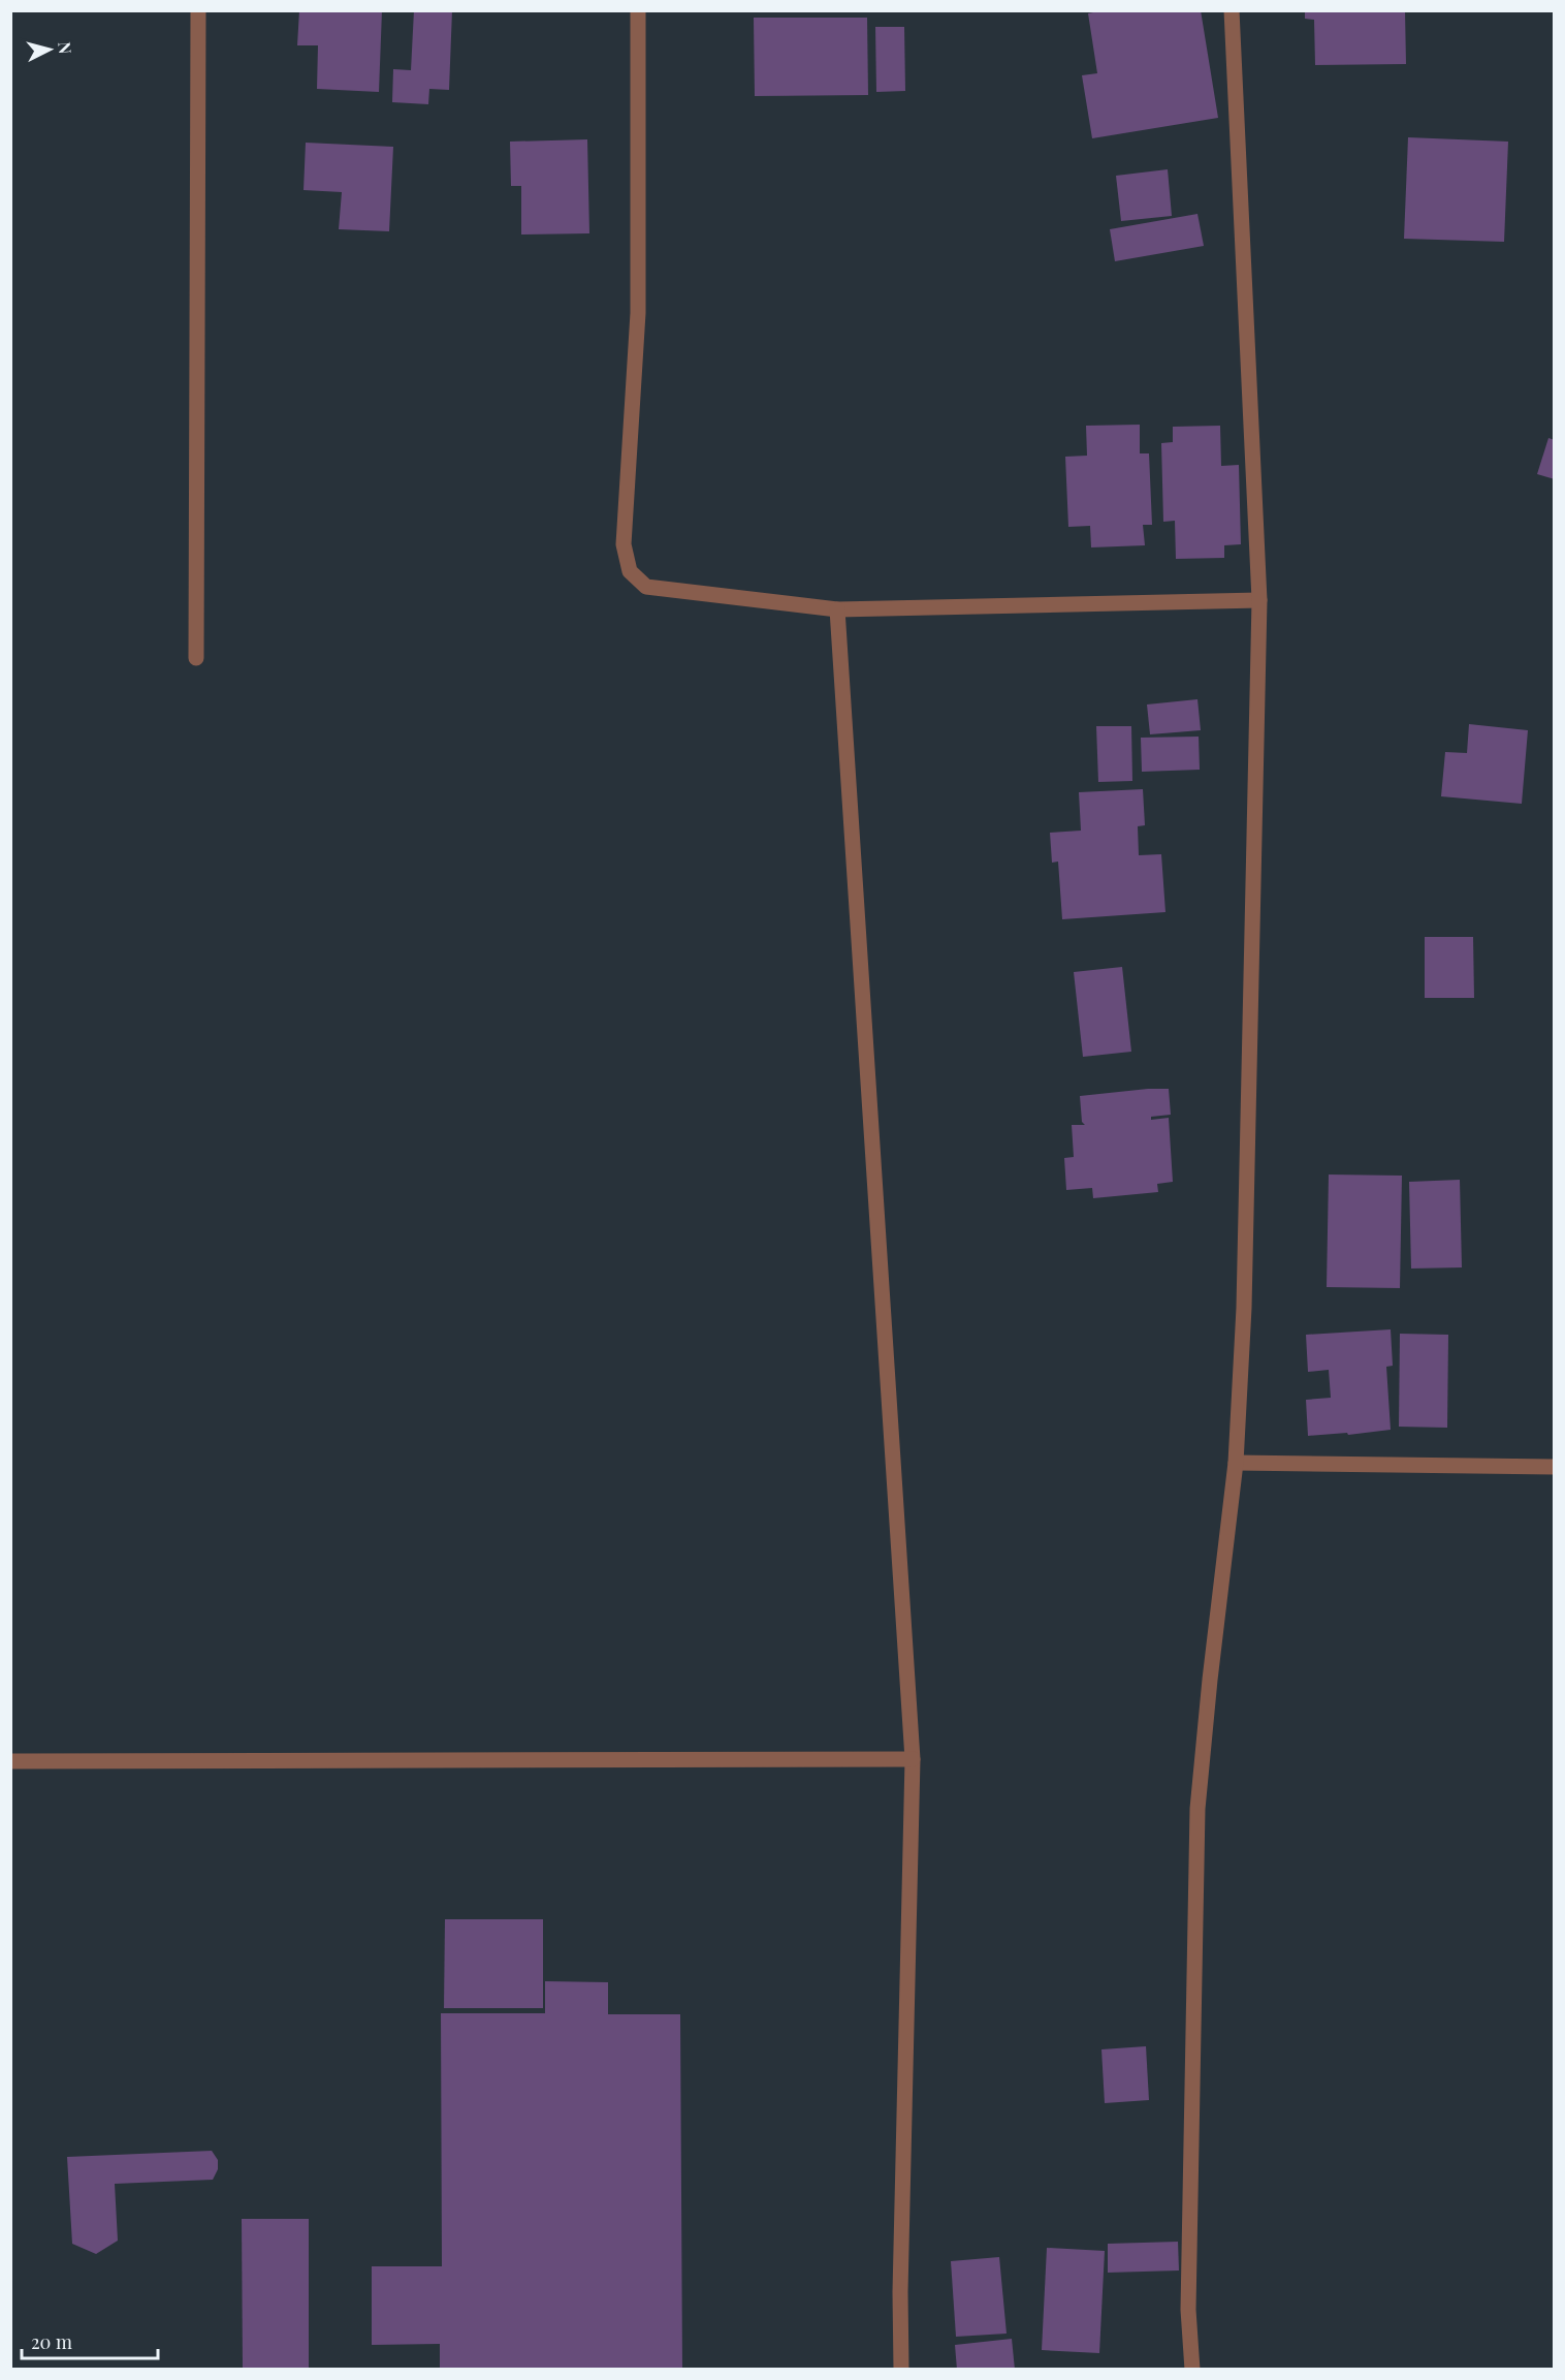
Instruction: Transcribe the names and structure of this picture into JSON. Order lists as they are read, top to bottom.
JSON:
{
  "scale_bar": "20 m",
  "north": "right"
}
